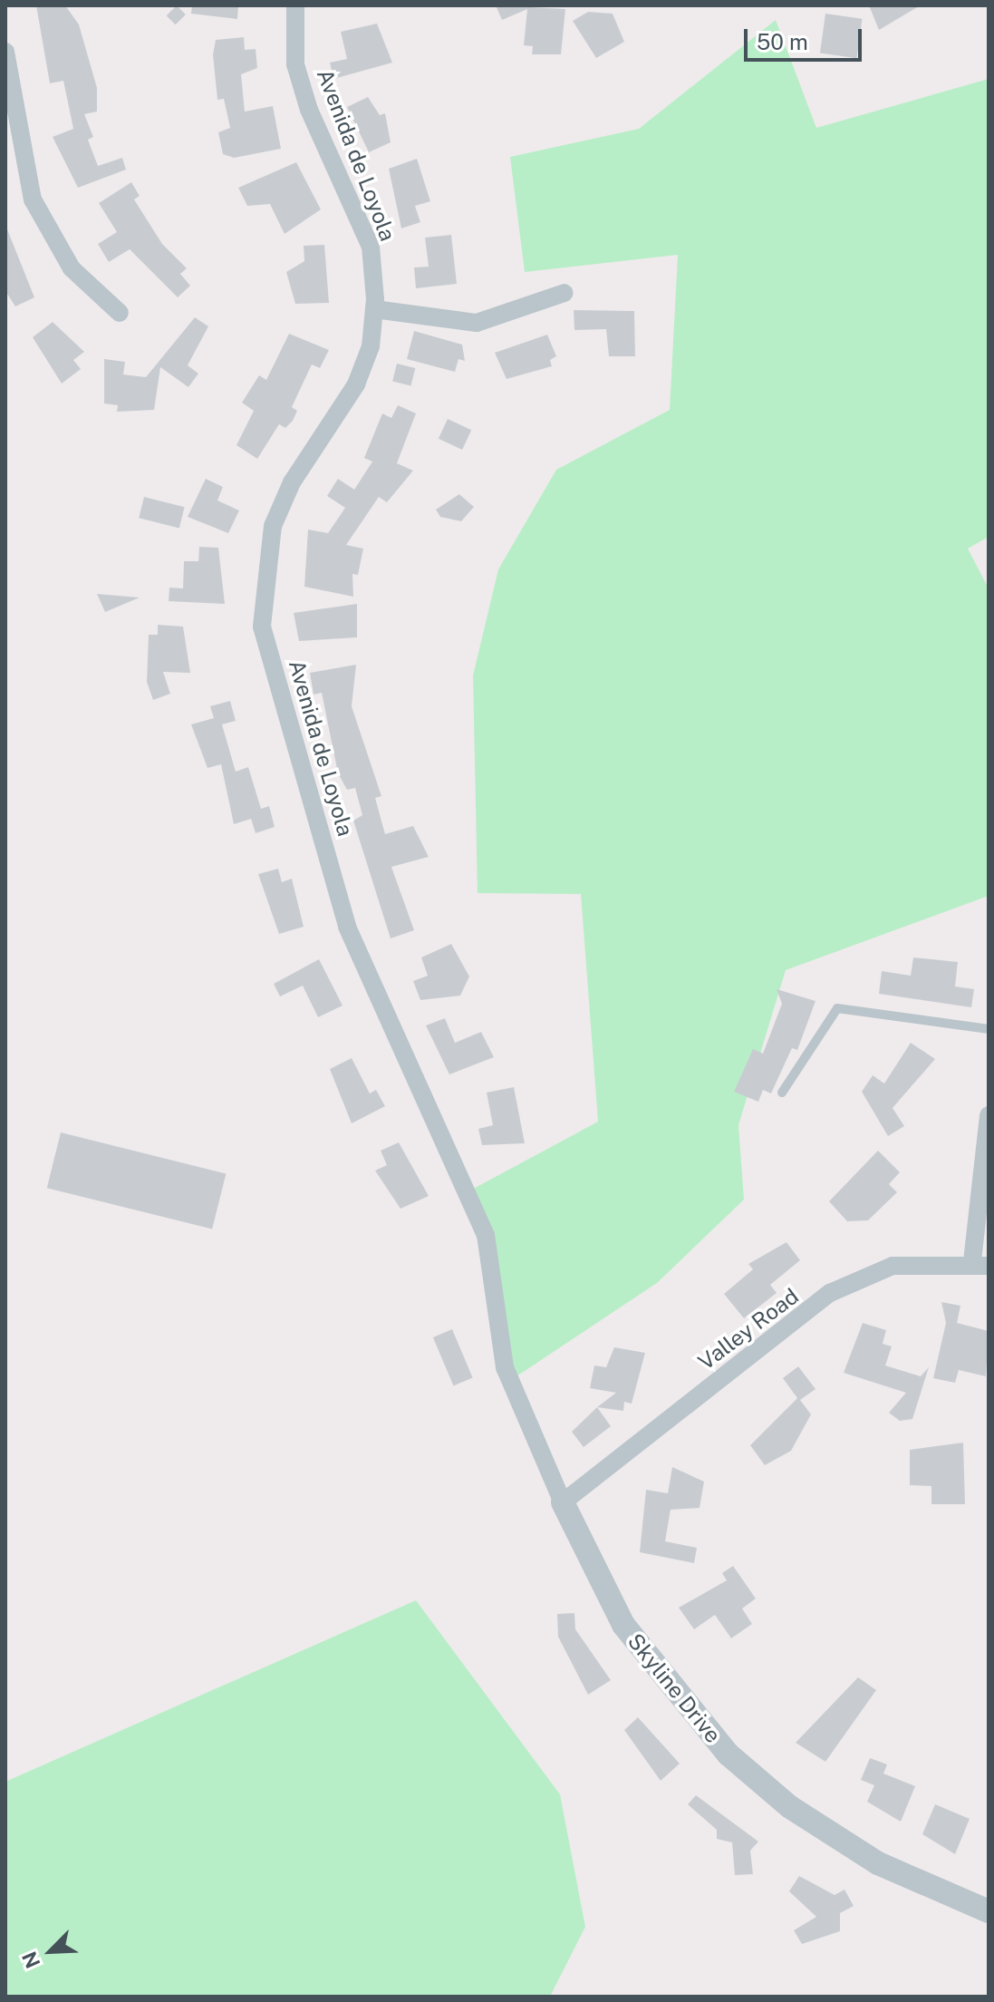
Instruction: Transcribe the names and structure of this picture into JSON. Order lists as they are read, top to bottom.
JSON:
{
  "streets": {
    "street": ["Avenida de Loyola", "Valley Road", "Skyline Drive"]
  },
  "crossings": [
    ["Avenida de Loyola", "Valley Road"],
    ["Avenida de Loyola", "Skyline Drive"],
    ["Valley Road", "Skyline Drive"]
  ],
  "scale_bar": "50 m",
  "north": "bottom left"
}
